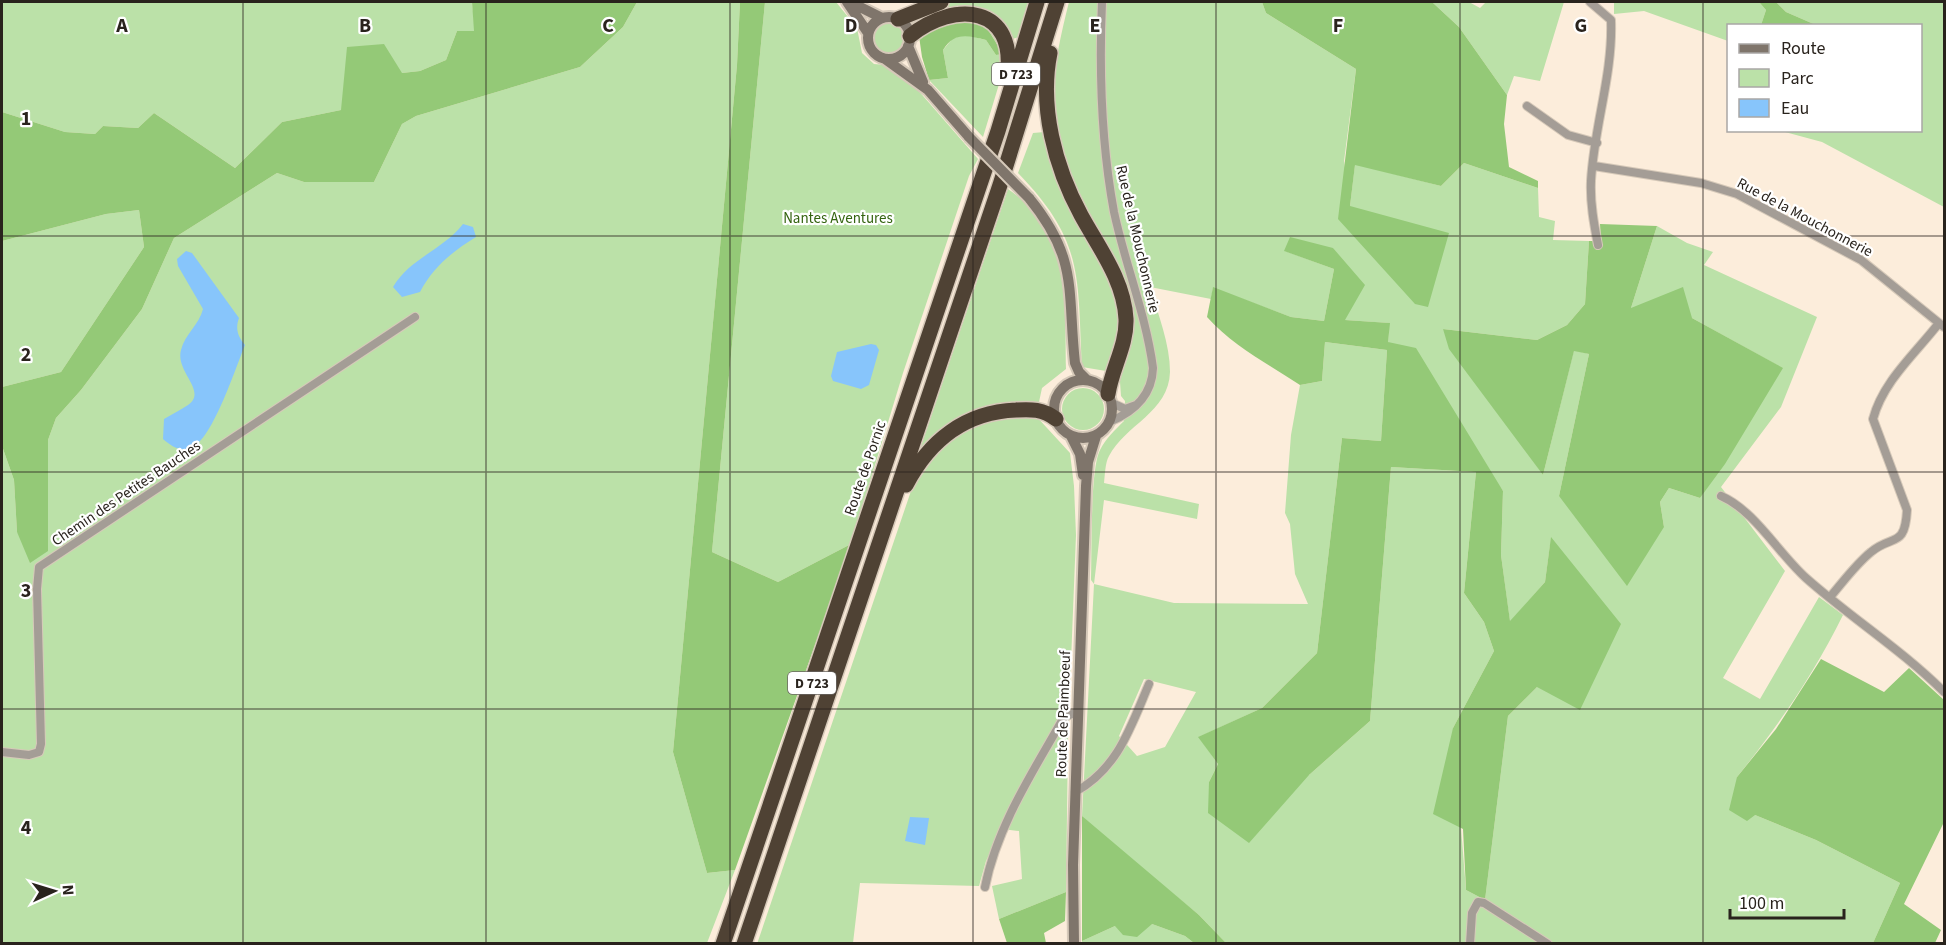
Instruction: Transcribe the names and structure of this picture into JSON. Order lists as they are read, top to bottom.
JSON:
{
  "streets": {
    "highway": ["D 723", "Route de Pornic"],
    "street": ["Rue de la Mouchonnerie", "Chemin des Petites Bauches", "Route de Paimboeuf"]
  },
  "crossings": [
    ["Rue de la Mouchonnerie", "Route de Paimboeuf"]
  ],
  "parks": ["Nantes Aventures"],
  "legend": ["Route", "Parc", "Eau"],
  "scale_bar": "100 m",
  "north": "right",
  "grid": {
    "columns": [
      "A",
      "B",
      "C",
      "D",
      "E",
      "F",
      "G"
    ],
    "rows": [
      "1",
      "2",
      "3",
      "4"
    ]
  }
}
